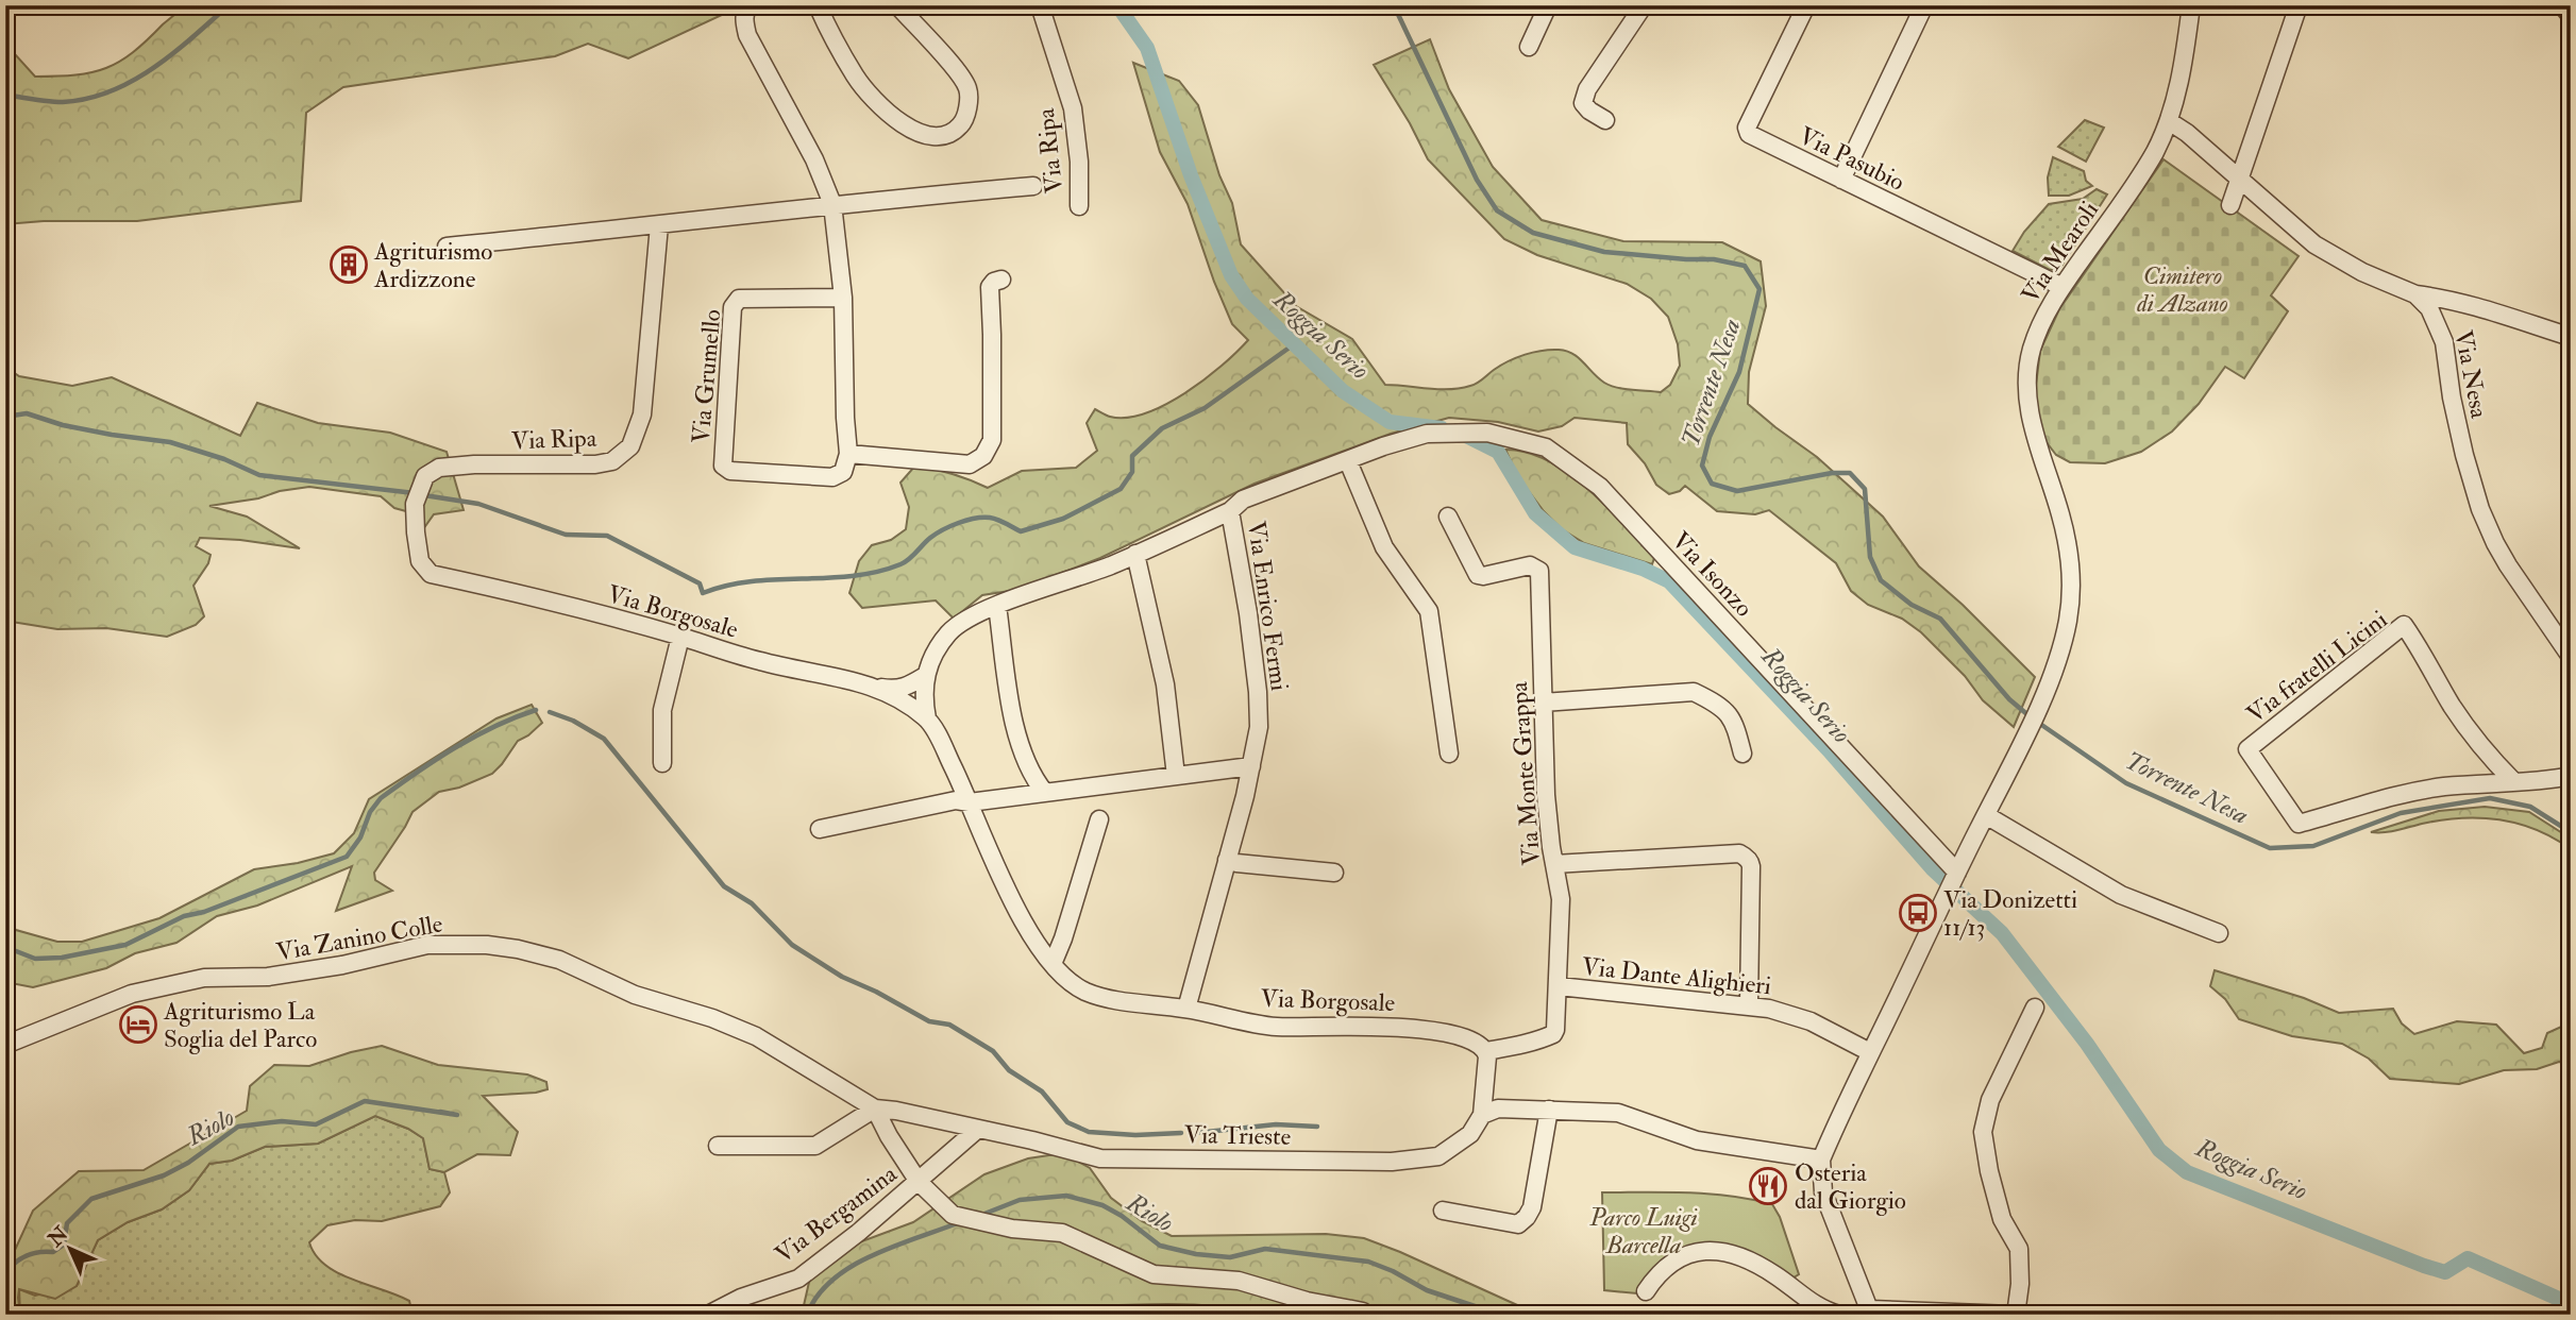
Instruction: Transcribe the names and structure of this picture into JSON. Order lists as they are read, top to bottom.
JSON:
{
  "streets": {
    "street": [
      "Via Ripa",
      "Via Pasubio",
      "Via Mearoli",
      "Via Nesa",
      "Via Grumello",
      "Via Isonzo",
      "Via Enrico Fermi",
      "Via Borgosale",
      "Via fratelli Licini",
      "Via Monte Grappa",
      "Via Zanino Colle",
      "Via Dante Alighieri",
      "Via Trieste",
      "Via Bergamina"
    ]
  },
  "crossings": [
    ["Via Ripa", "Via Borgosale"],
    ["Via Pasubio", "Via Mearoli"],
    ["Via Mearoli", "Via Nesa"],
    ["Via Mearoli", "Via Isonzo"],
    ["Via Mearoli", "Via Dante Alighieri"],
    ["Via Isonzo", "Via Enrico Fermi"],
    ["Via Enrico Fermi", "Via Borgosale"],
    ["Via Borgosale", "Via Monte Grappa"],
    ["Via Monte Grappa", "Via Dante Alighieri"],
    ["Via Zanino Colle", "Via Trieste"],
    ["Via Zanino Colle", "Via Bergamina"],
    ["Via Trieste", "Via Bergamina"]
  ],
  "water": ["Roggia Serio", "Torrente Nesa", "Riolo"],
  "parks": ["Cimitero di Alzano", "Parco Luigi Barcella"],
  "places": {
    "building": ["Agriturismo Ardizzone"],
    "bus stop": ["Via Donizetti 11/13"],
    "hotel": ["Agriturismo La Soglia del Parco"],
    "restaurant": ["Osteria dal Giorgio"]
  },
  "north": "top left"
}
